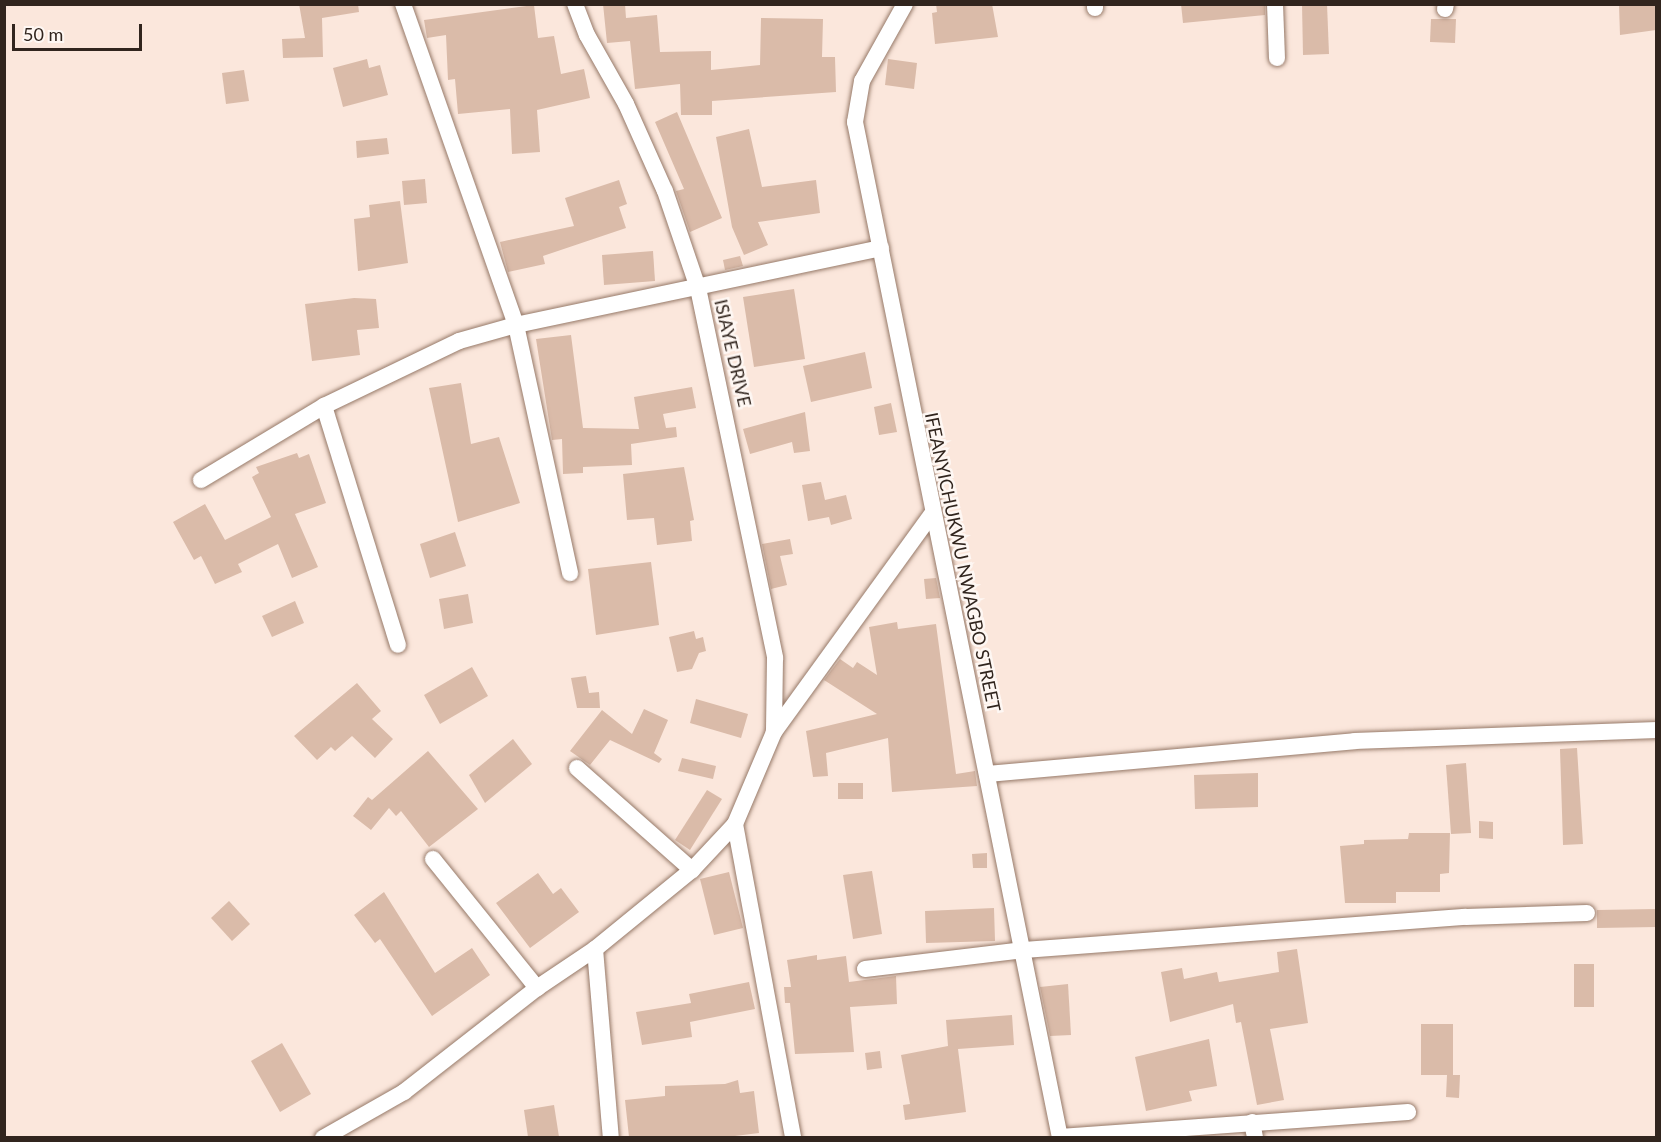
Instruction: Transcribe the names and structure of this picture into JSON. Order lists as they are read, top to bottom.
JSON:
{
  "streets": {
    "street": ["ISIAYE DRIVE", "IFEANYICHUKWU NWAGBO STREET"]
  },
  "scale_bar": "50 m"
}
